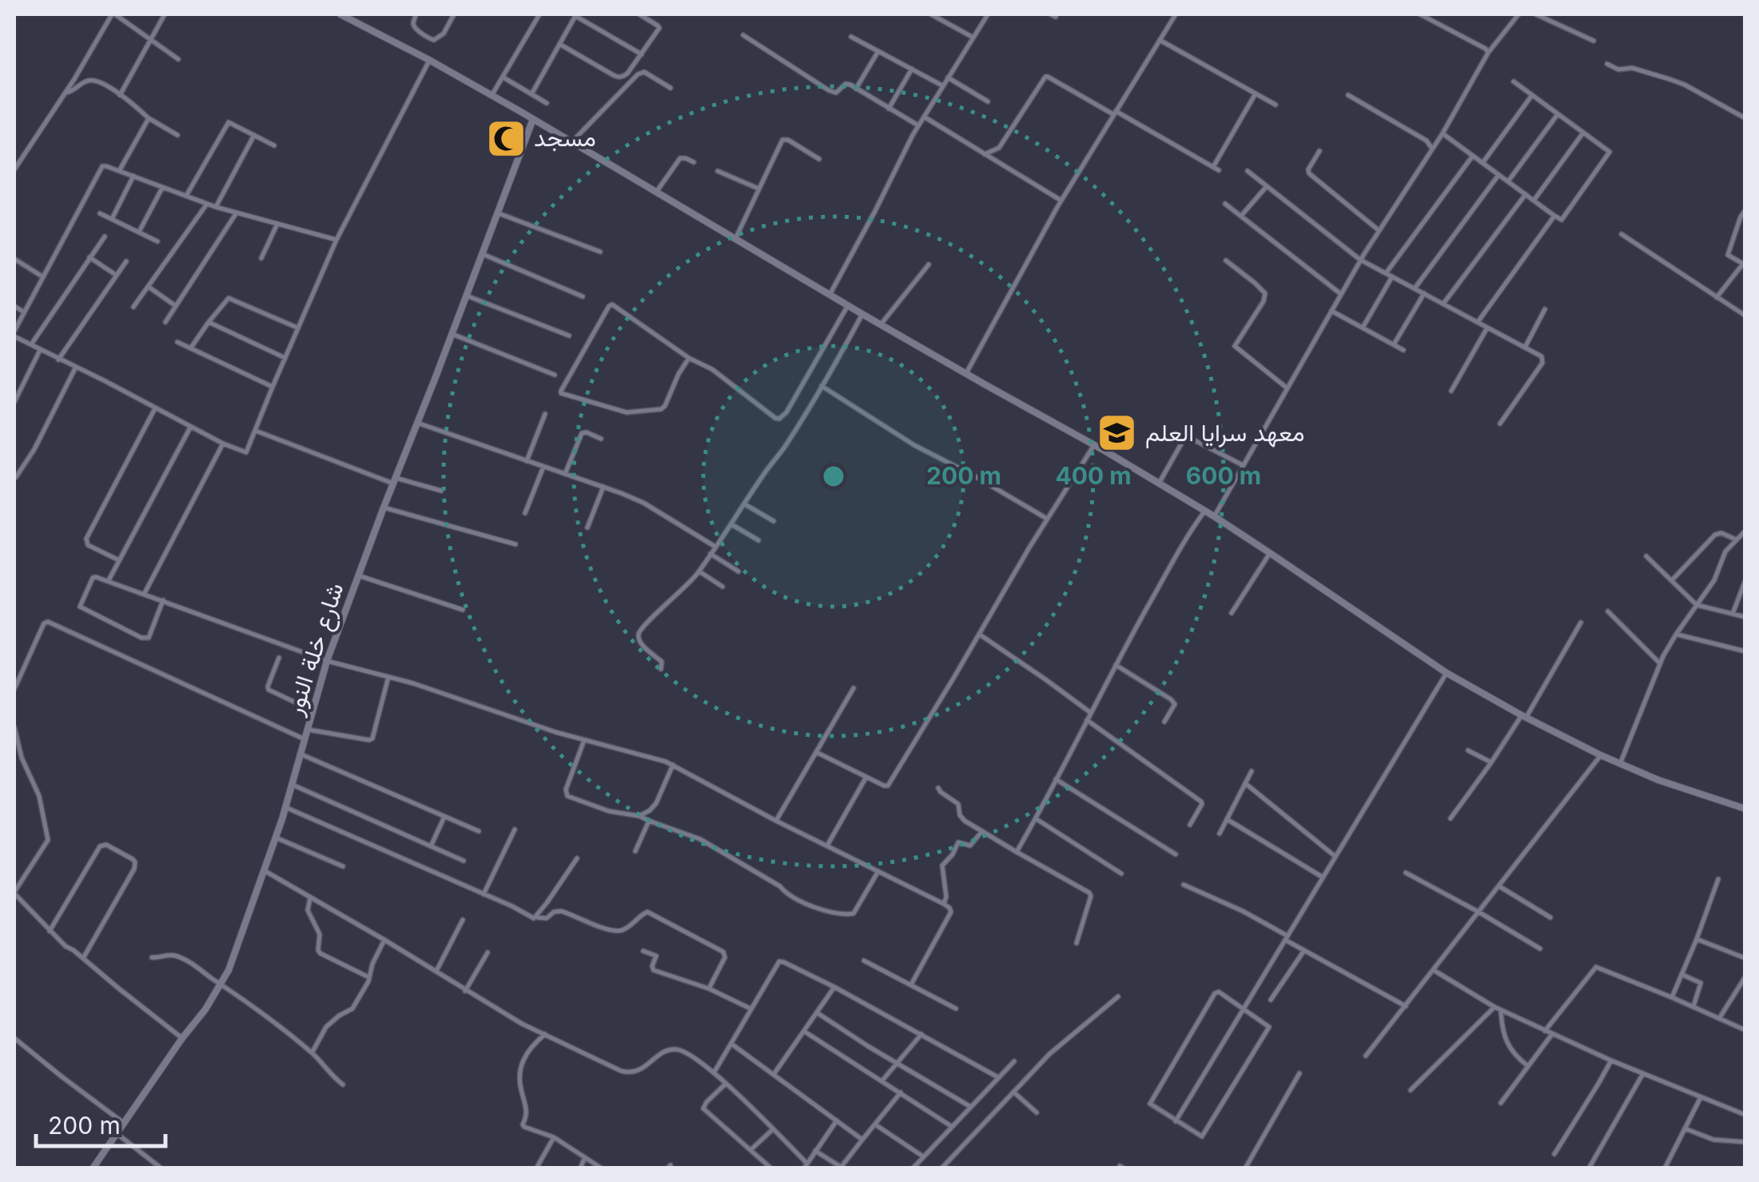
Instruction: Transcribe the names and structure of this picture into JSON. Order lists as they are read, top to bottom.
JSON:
{
  "streets": {
    "main road": ["شارع خلة النور"]
  },
  "places": {
    "mosque": ["مسجد"],
    "school or university": ["معهد سرايا العلم"]
  },
  "scale_bar": "200 m",
  "rings": ["200 m", "400 m", "600 m"]
}
